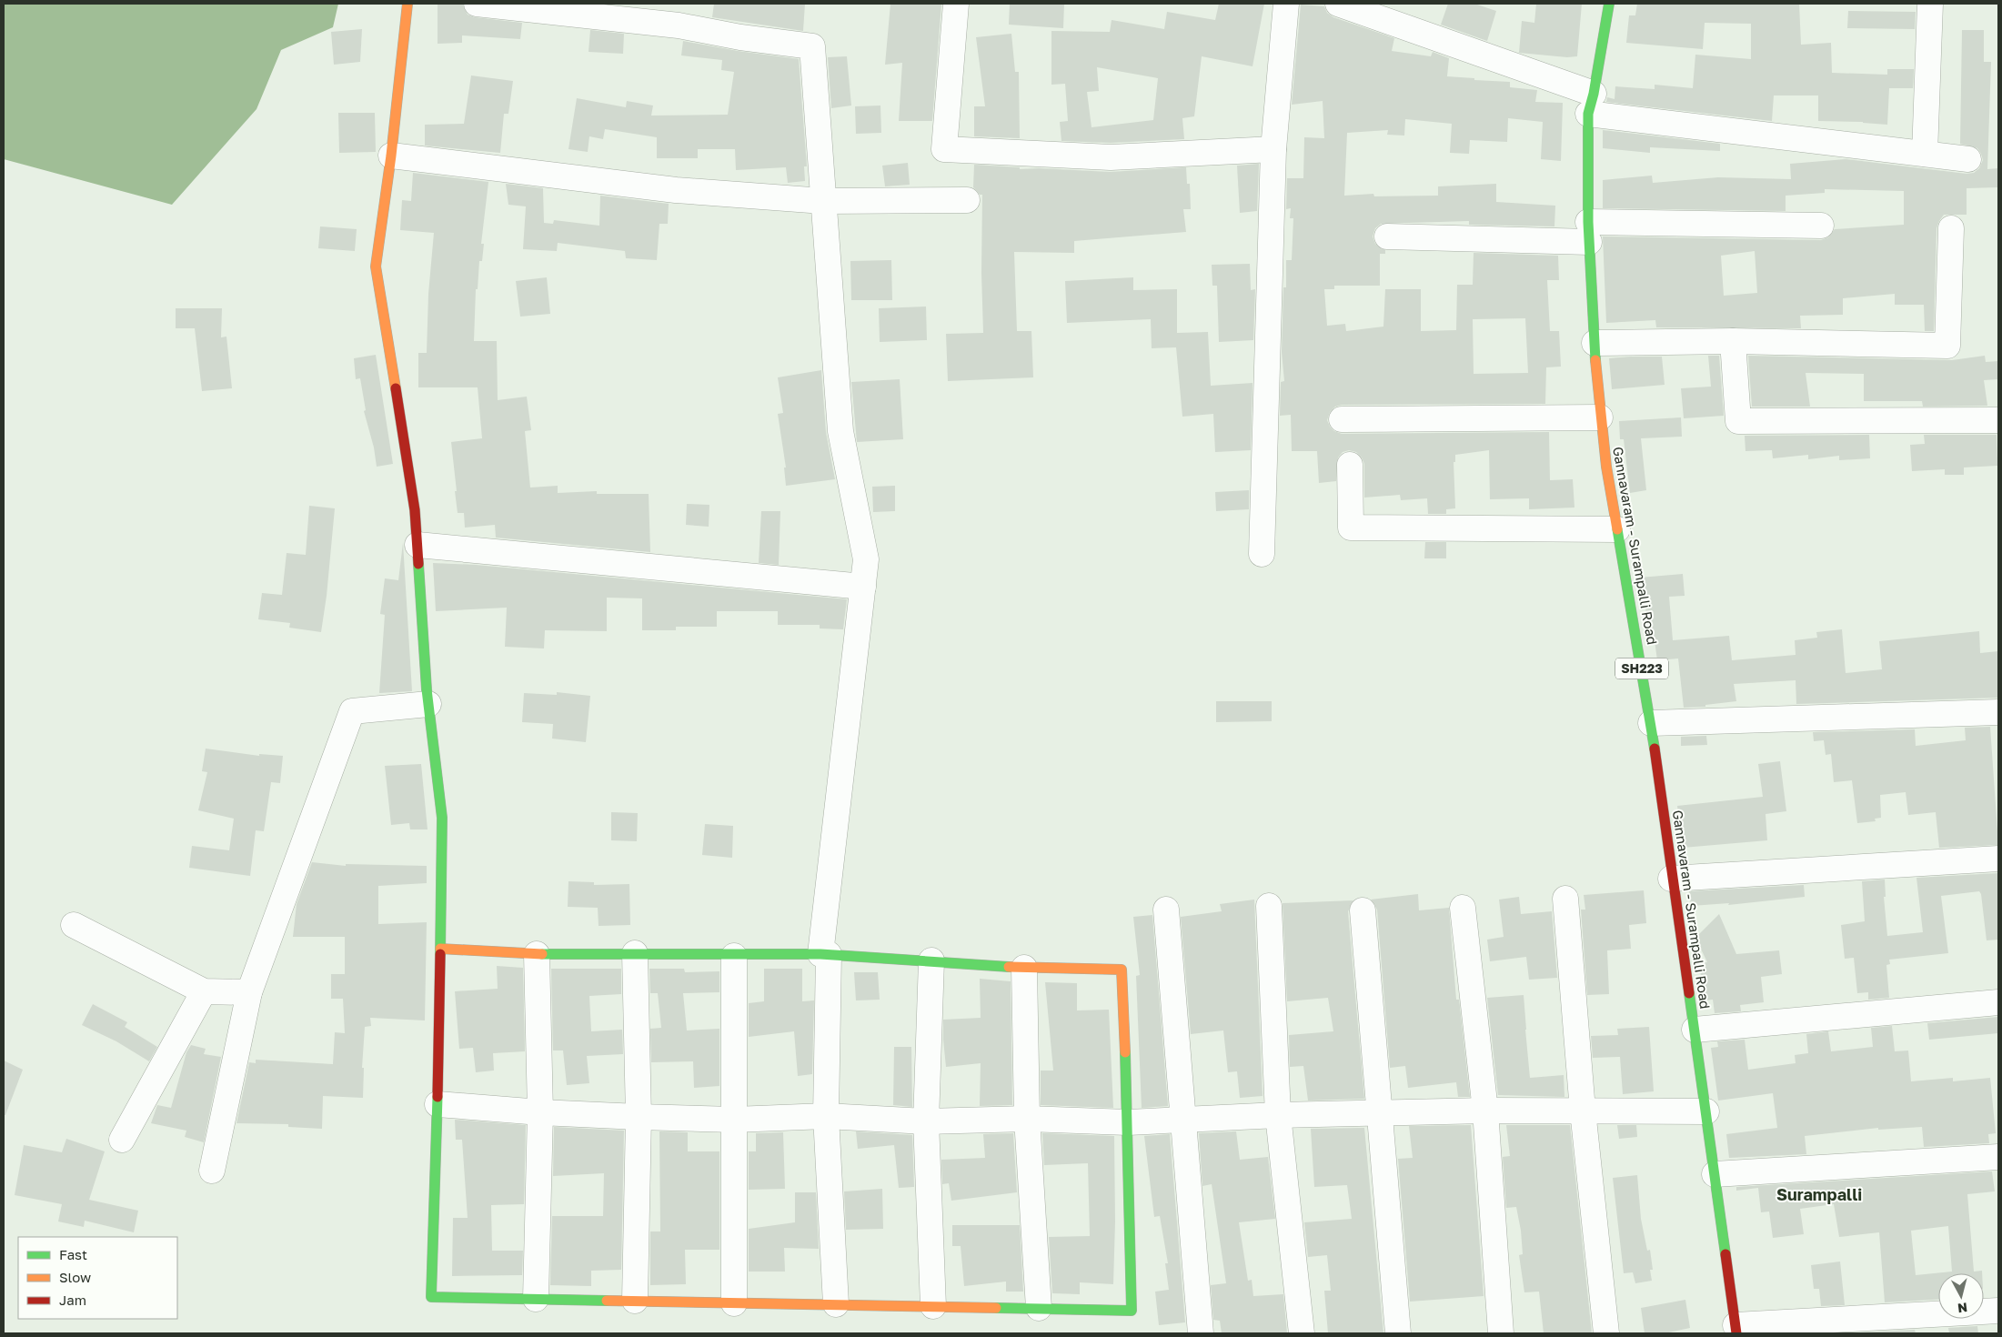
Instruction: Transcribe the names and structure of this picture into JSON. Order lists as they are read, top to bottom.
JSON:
{
  "streets": {
    "street": ["Gannavaram - Surampalli Road", "SH223"]
  },
  "districts": ["Surampalli"],
  "legend": ["Fast", "Slow", "Jam"],
  "north": "bottom"
}
